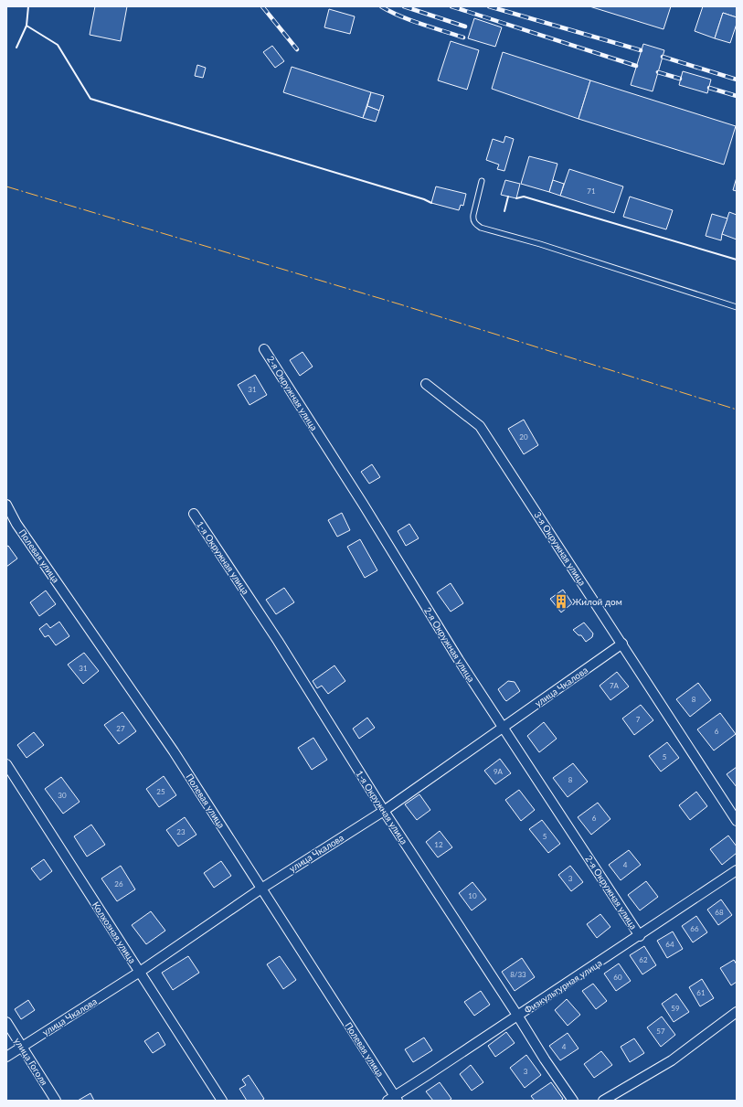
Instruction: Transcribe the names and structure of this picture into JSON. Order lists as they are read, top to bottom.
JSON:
{
  "streets": {
    "street": [
      "2-я Окружная улица",
      "3-я Окружная улица",
      "Полевая улица",
      "1-я Окружная улица",
      "улица Чкалова",
      "Колхозная улица",
      "Физкультурная улица",
      "улица Гоголя"
    ]
  },
  "crossings": [
    ["2-я Окружная улица", "улица Чкалова"],
    ["2-я Окружная улица", "Физкультурная улица"],
    ["3-я Окружная улица", "улица Чкалова"],
    ["Полевая улица", "улица Чкалова"],
    ["Полевая улица", "Физкультурная улица"],
    ["1-я Окружная улица", "улица Чкалова"],
    ["1-я Окружная улица", "Физкультурная улица"],
    ["улица Чкалова", "Колхозная улица"],
    ["улица Чкалова", "улица Гоголя"]
  ],
  "places": {
    "building": ["Жилой дом"]
  },
  "house_numbers": [
    "71",
    "31",
    "20",
    "31",
    "7А",
    "8",
    "7",
    "27",
    "6",
    "5",
    "9А",
    "8",
    "25",
    "30",
    "6",
    "23",
    "5",
    "12",
    "4",
    "3",
    "26",
    "10",
    "68",
    "66",
    "64",
    "62",
    "8/33",
    "60",
    "61",
    "59",
    "57",
    "4",
    "3"
  ]
}
